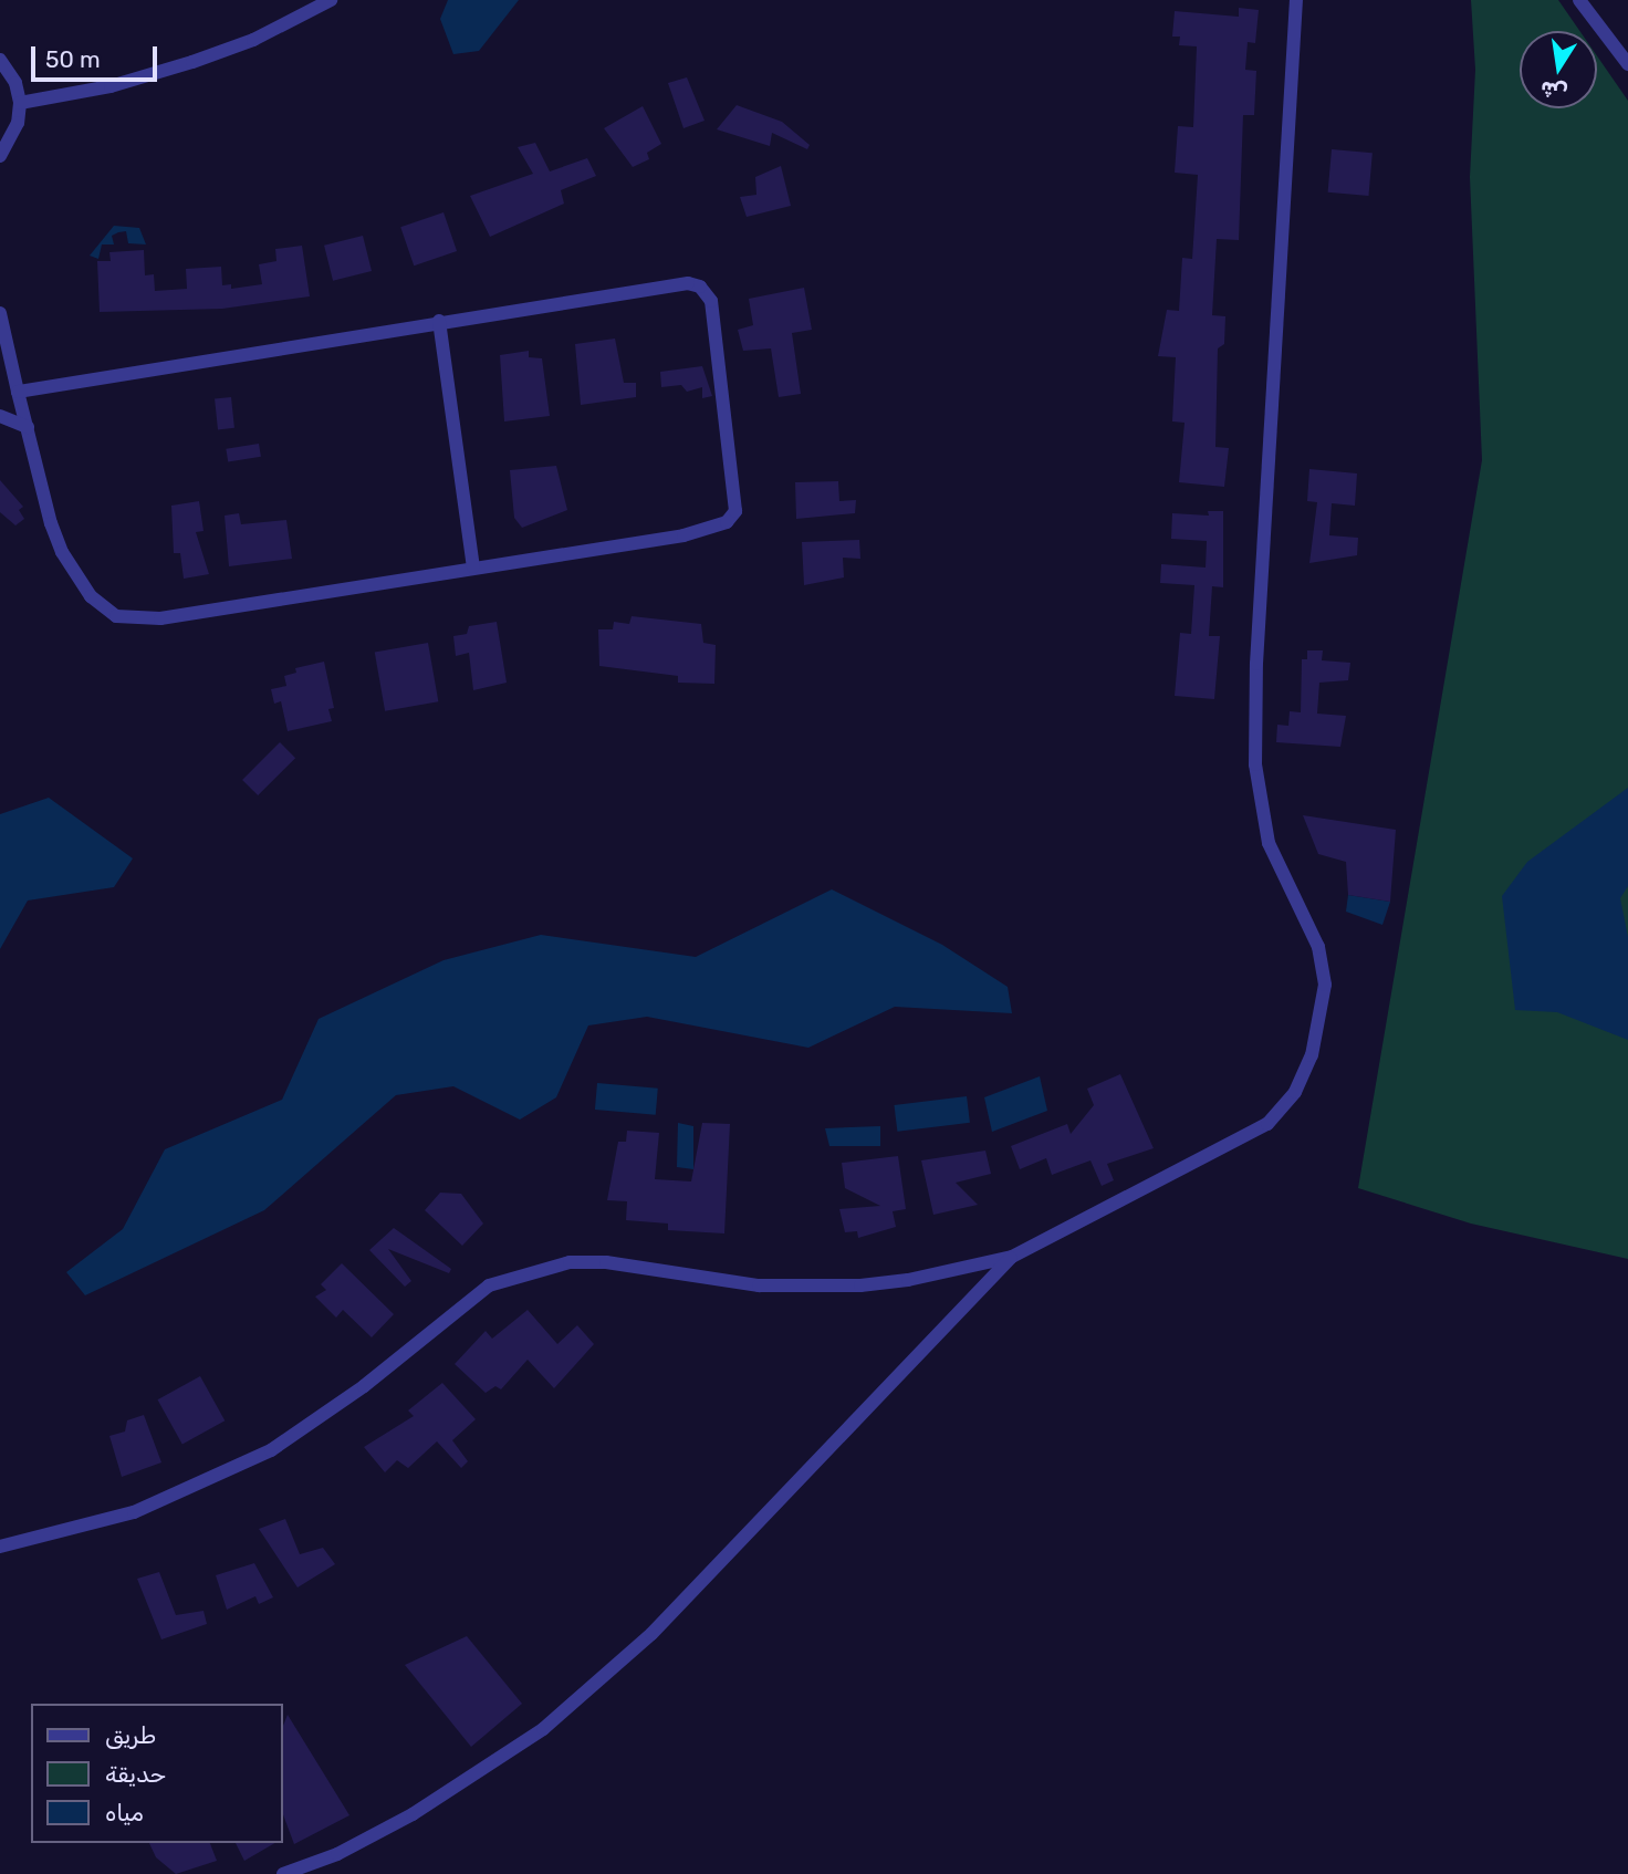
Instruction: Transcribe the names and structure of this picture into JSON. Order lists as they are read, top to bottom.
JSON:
{
  "legend": ["طريق", "حديقة", "مياه"],
  "scale_bar": "50 m",
  "north": "bottom"
}
